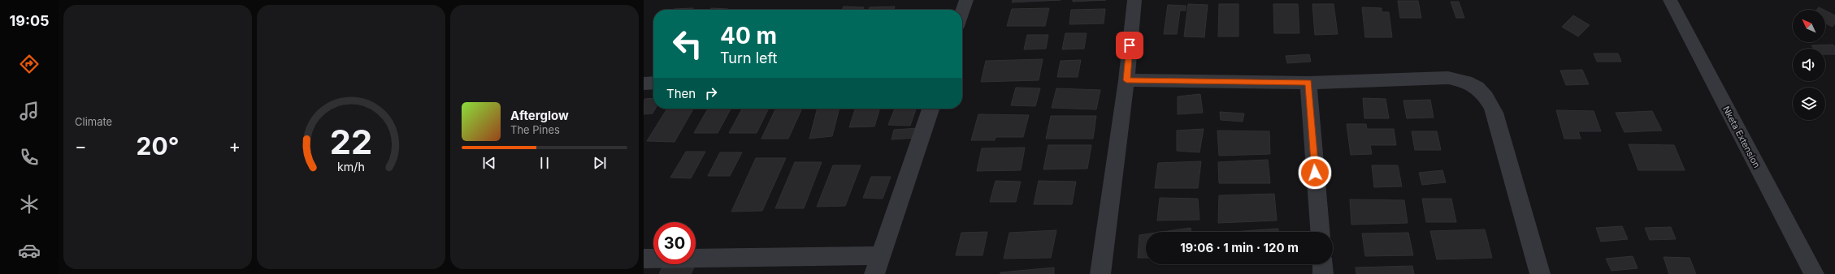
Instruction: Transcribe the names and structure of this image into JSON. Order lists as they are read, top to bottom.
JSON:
{
  "streets": {
    "street": ["Nketa Extension"]
  },
  "north": "top left",
  "page": {
    "tabs": "19:05",
    "tile": "Climate",
    "turn": ["40 m", "Turn left"],
    "then": "Then",
    "song": ["Afterglow", "The Pines"],
    "heat": ["−", "20°", "+"],
    "limit": "30",
    "trip": "19:06 · 1 min · 120 m",
    "gauge": ["22", "km/h"]
  }
}
